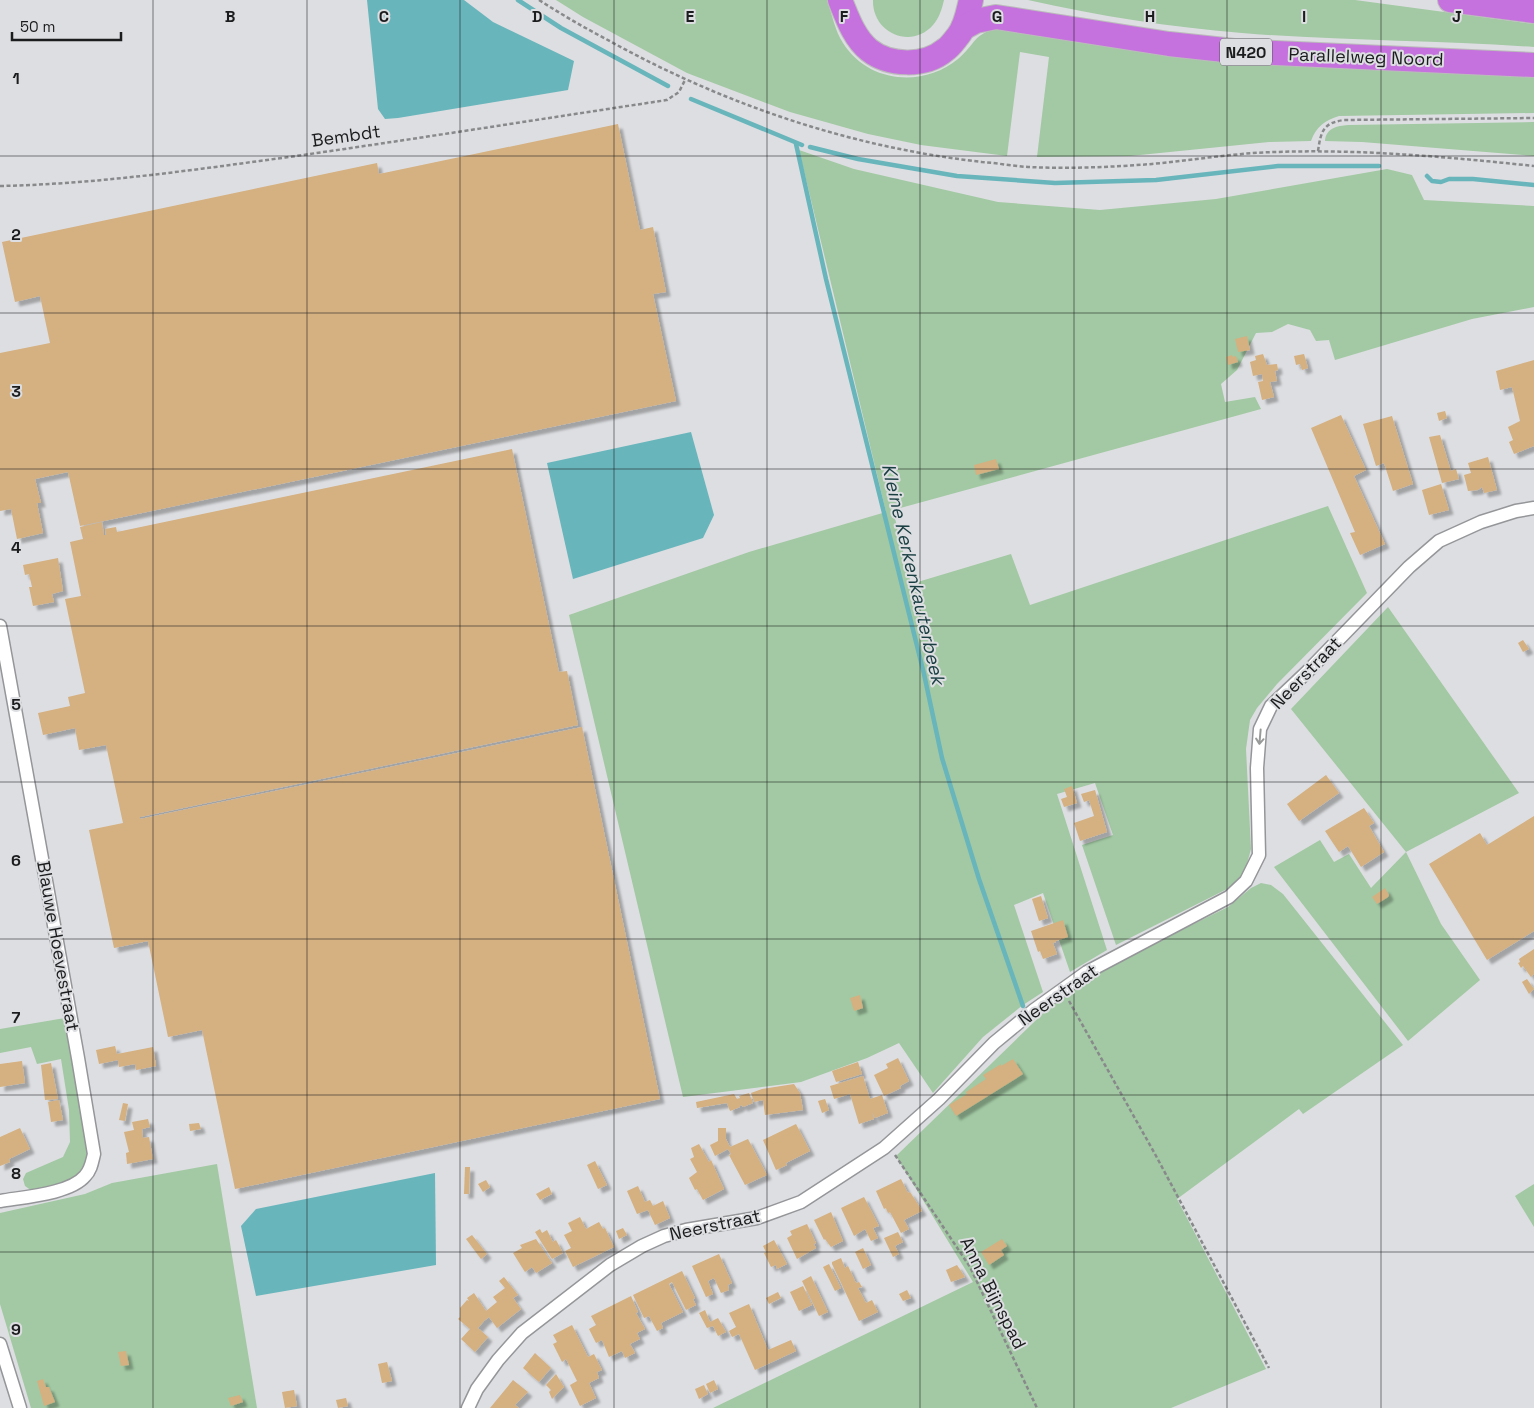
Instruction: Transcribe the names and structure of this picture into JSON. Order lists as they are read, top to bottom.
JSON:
{
  "streets": {
    "highway": ["N420", "Parallelweg Noord"],
    "street": ["Neerstraat", "Blauwe Hoevestraat"],
    "path": ["Bembdt", "Anna Bijnspad"]
  },
  "crossings": [
    ["Neerstraat", "Anna Bijnspad"]
  ],
  "one_way": ["Neerstraat"],
  "water": ["Kleine Kerkenkauterbeek"],
  "scale_bar": "50 m",
  "grid": {
    "columns": [
      "B",
      "C",
      "D",
      "E",
      "F",
      "G",
      "H",
      "I",
      "J"
    ],
    "rows": [
      "1",
      "2",
      "3",
      "4",
      "5",
      "6",
      "7",
      "8",
      "9"
    ]
  }
}
